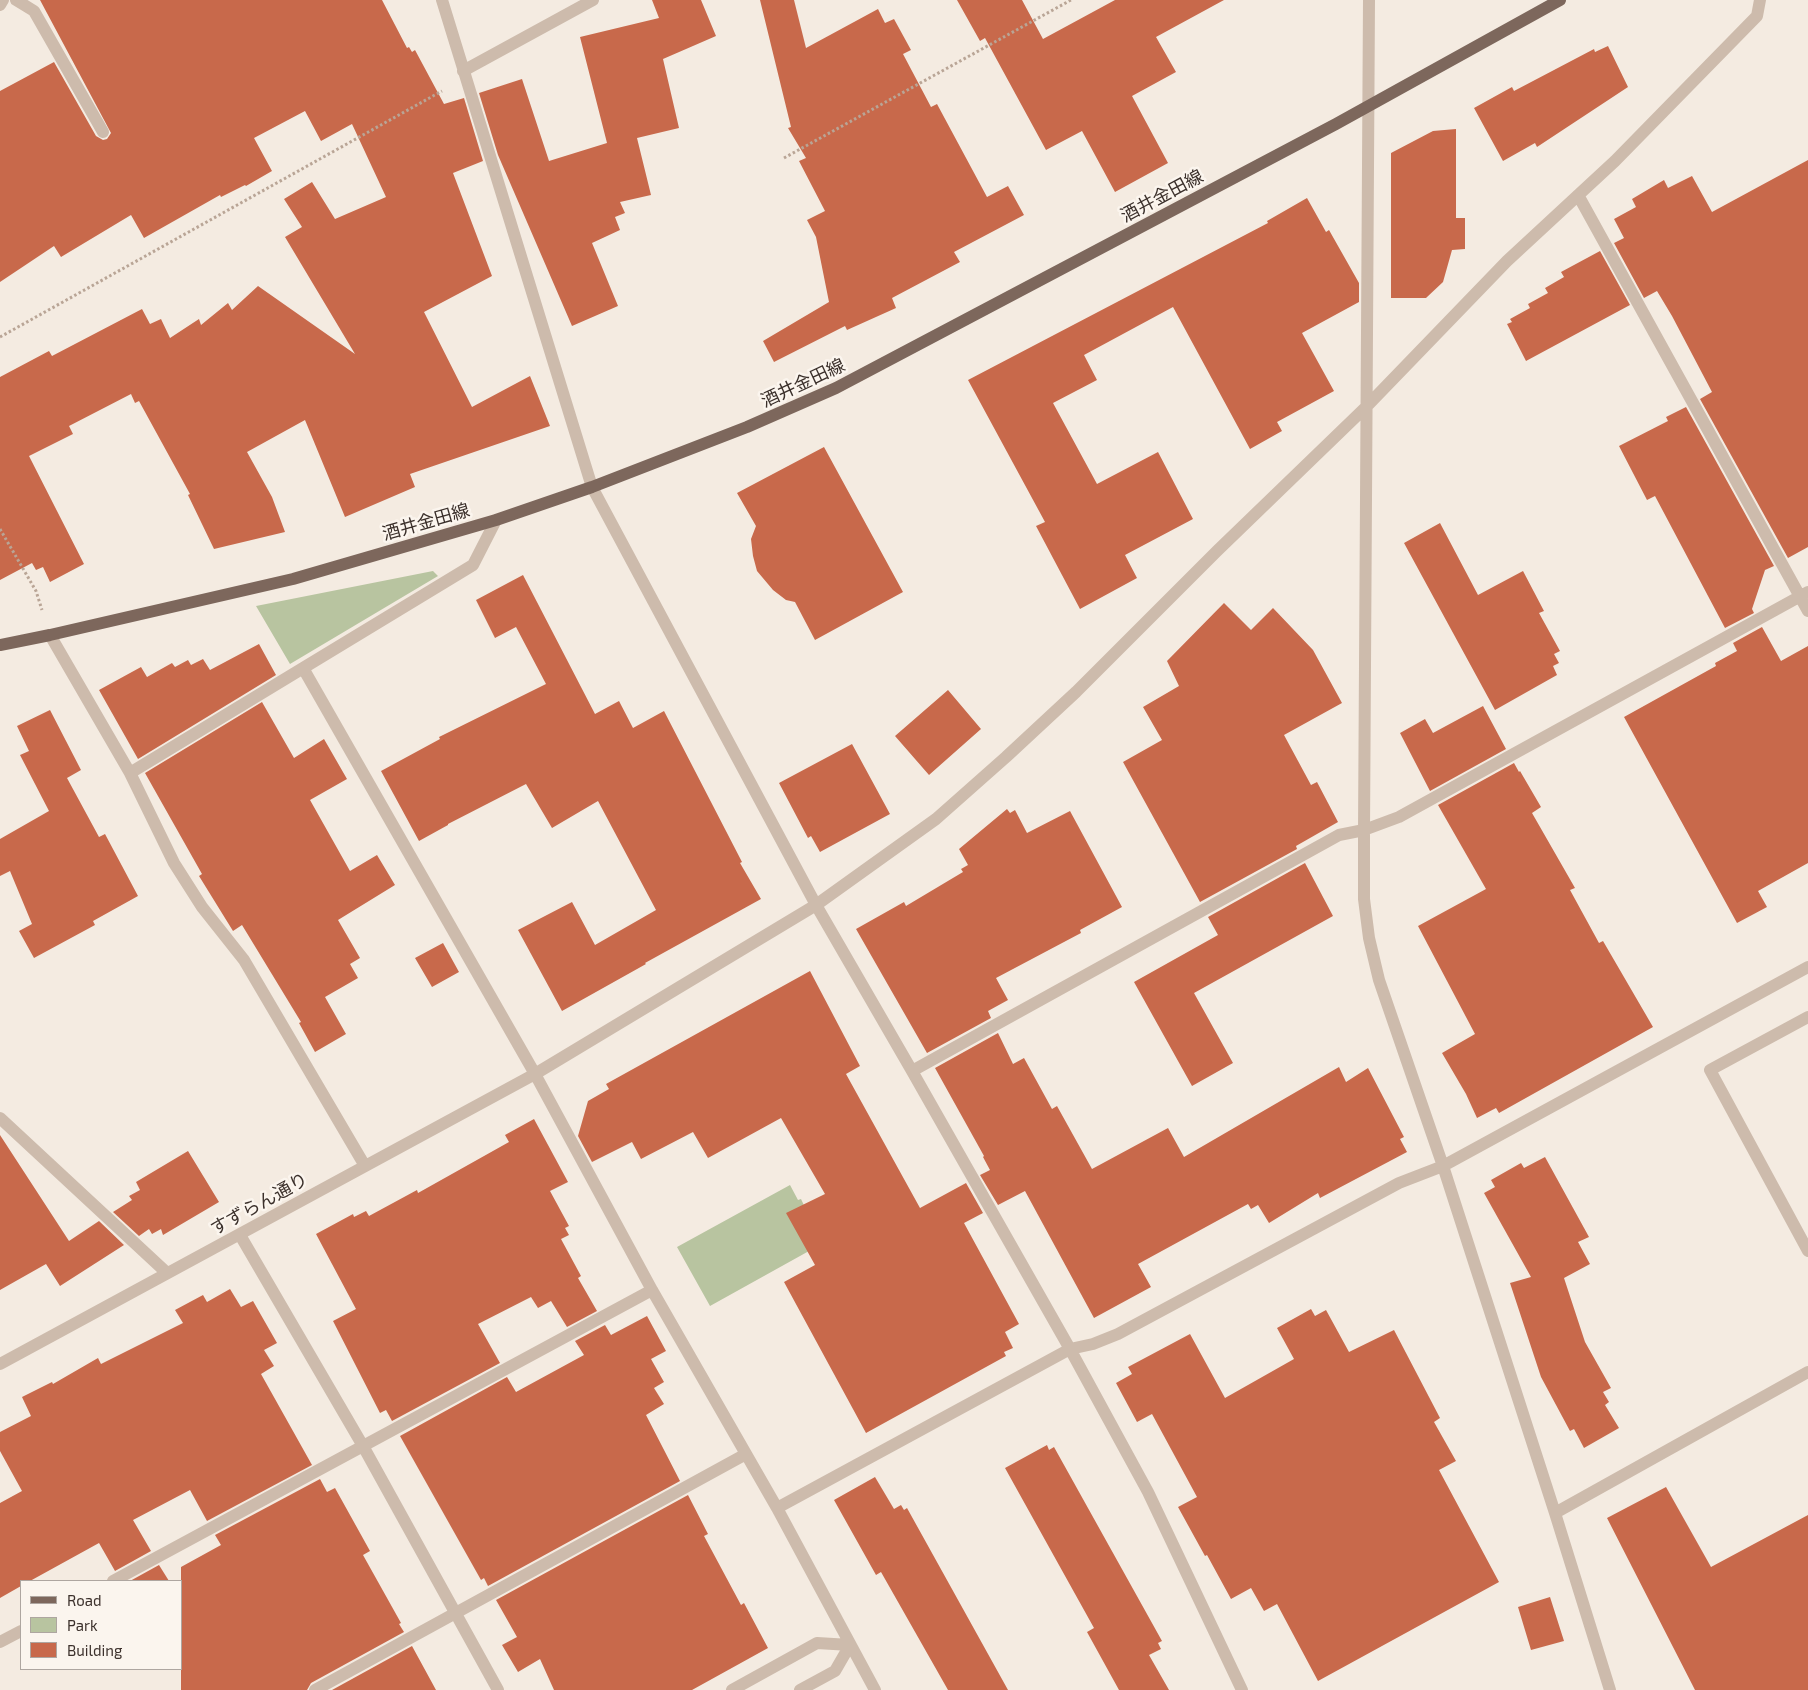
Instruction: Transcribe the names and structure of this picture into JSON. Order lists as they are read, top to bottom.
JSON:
{
  "streets": {
    "main road": ["酒井金田線"],
    "street": ["すずらん通り"]
  },
  "legend": ["Road", "Park", "Building"]
}
